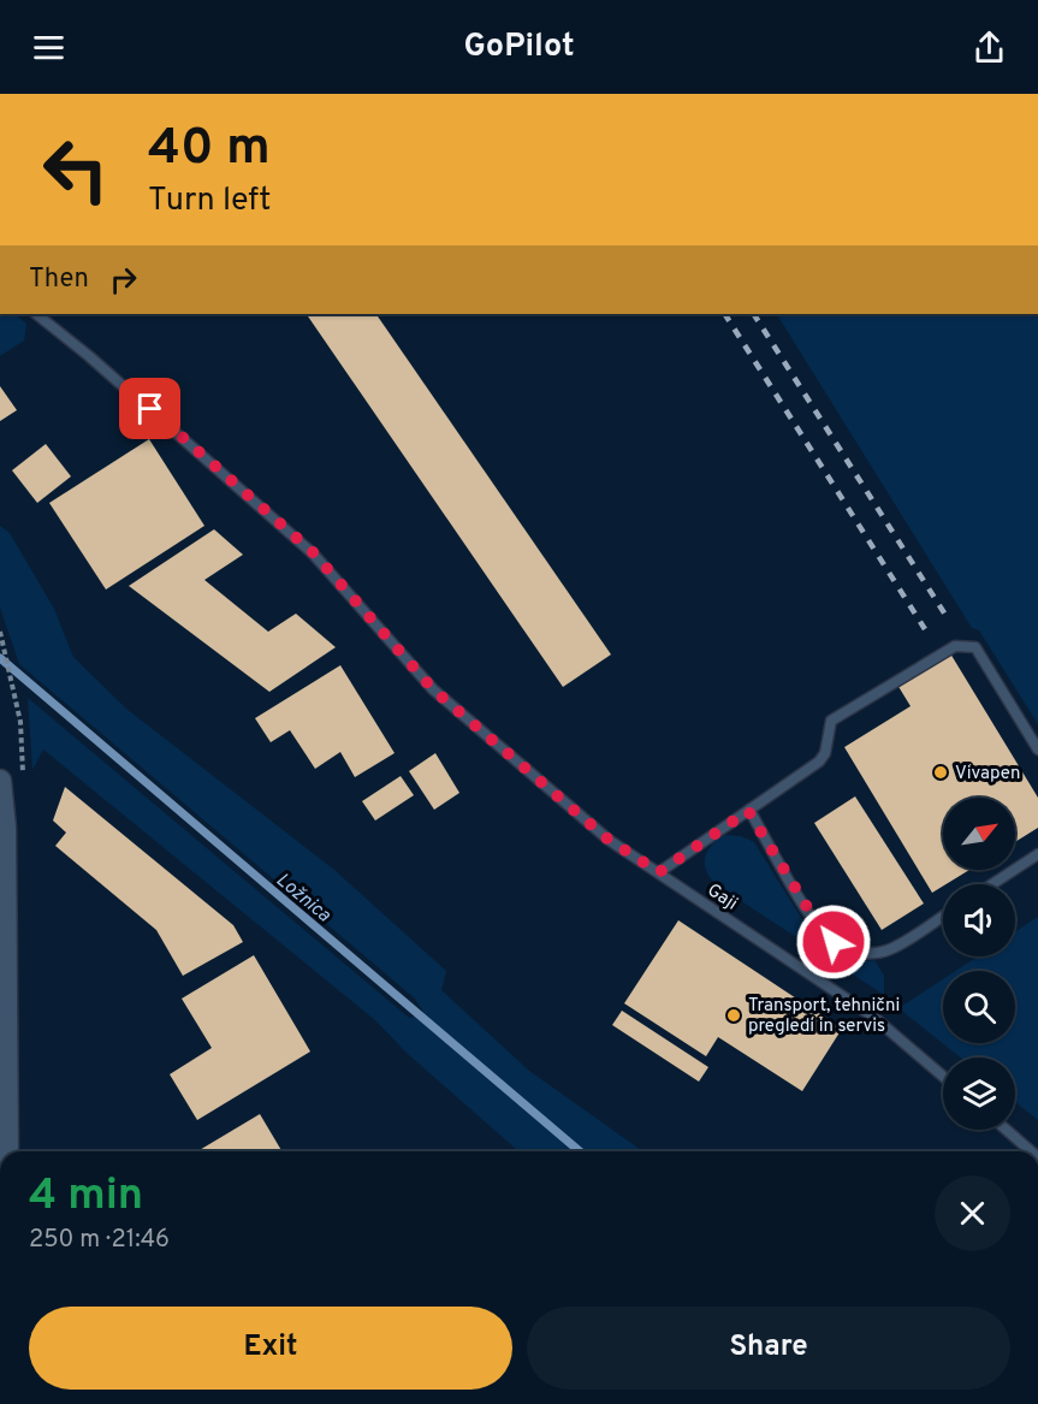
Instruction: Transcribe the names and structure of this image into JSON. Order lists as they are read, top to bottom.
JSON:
{
  "streets": {
    "lane": ["Gaji"]
  },
  "water": ["Ložnica"],
  "places": ["Vivapen", "Transport, tehnični pregledi in servis"],
  "north": "top right",
  "page": {
    "header": "GoPilot",
    "turn": ["40 m", "Turn left"],
    "then": "Then",
    "heading": ["4 min", "250 m · 21:46"],
    "buttons": ["Exit", "Share"]
  }
}
